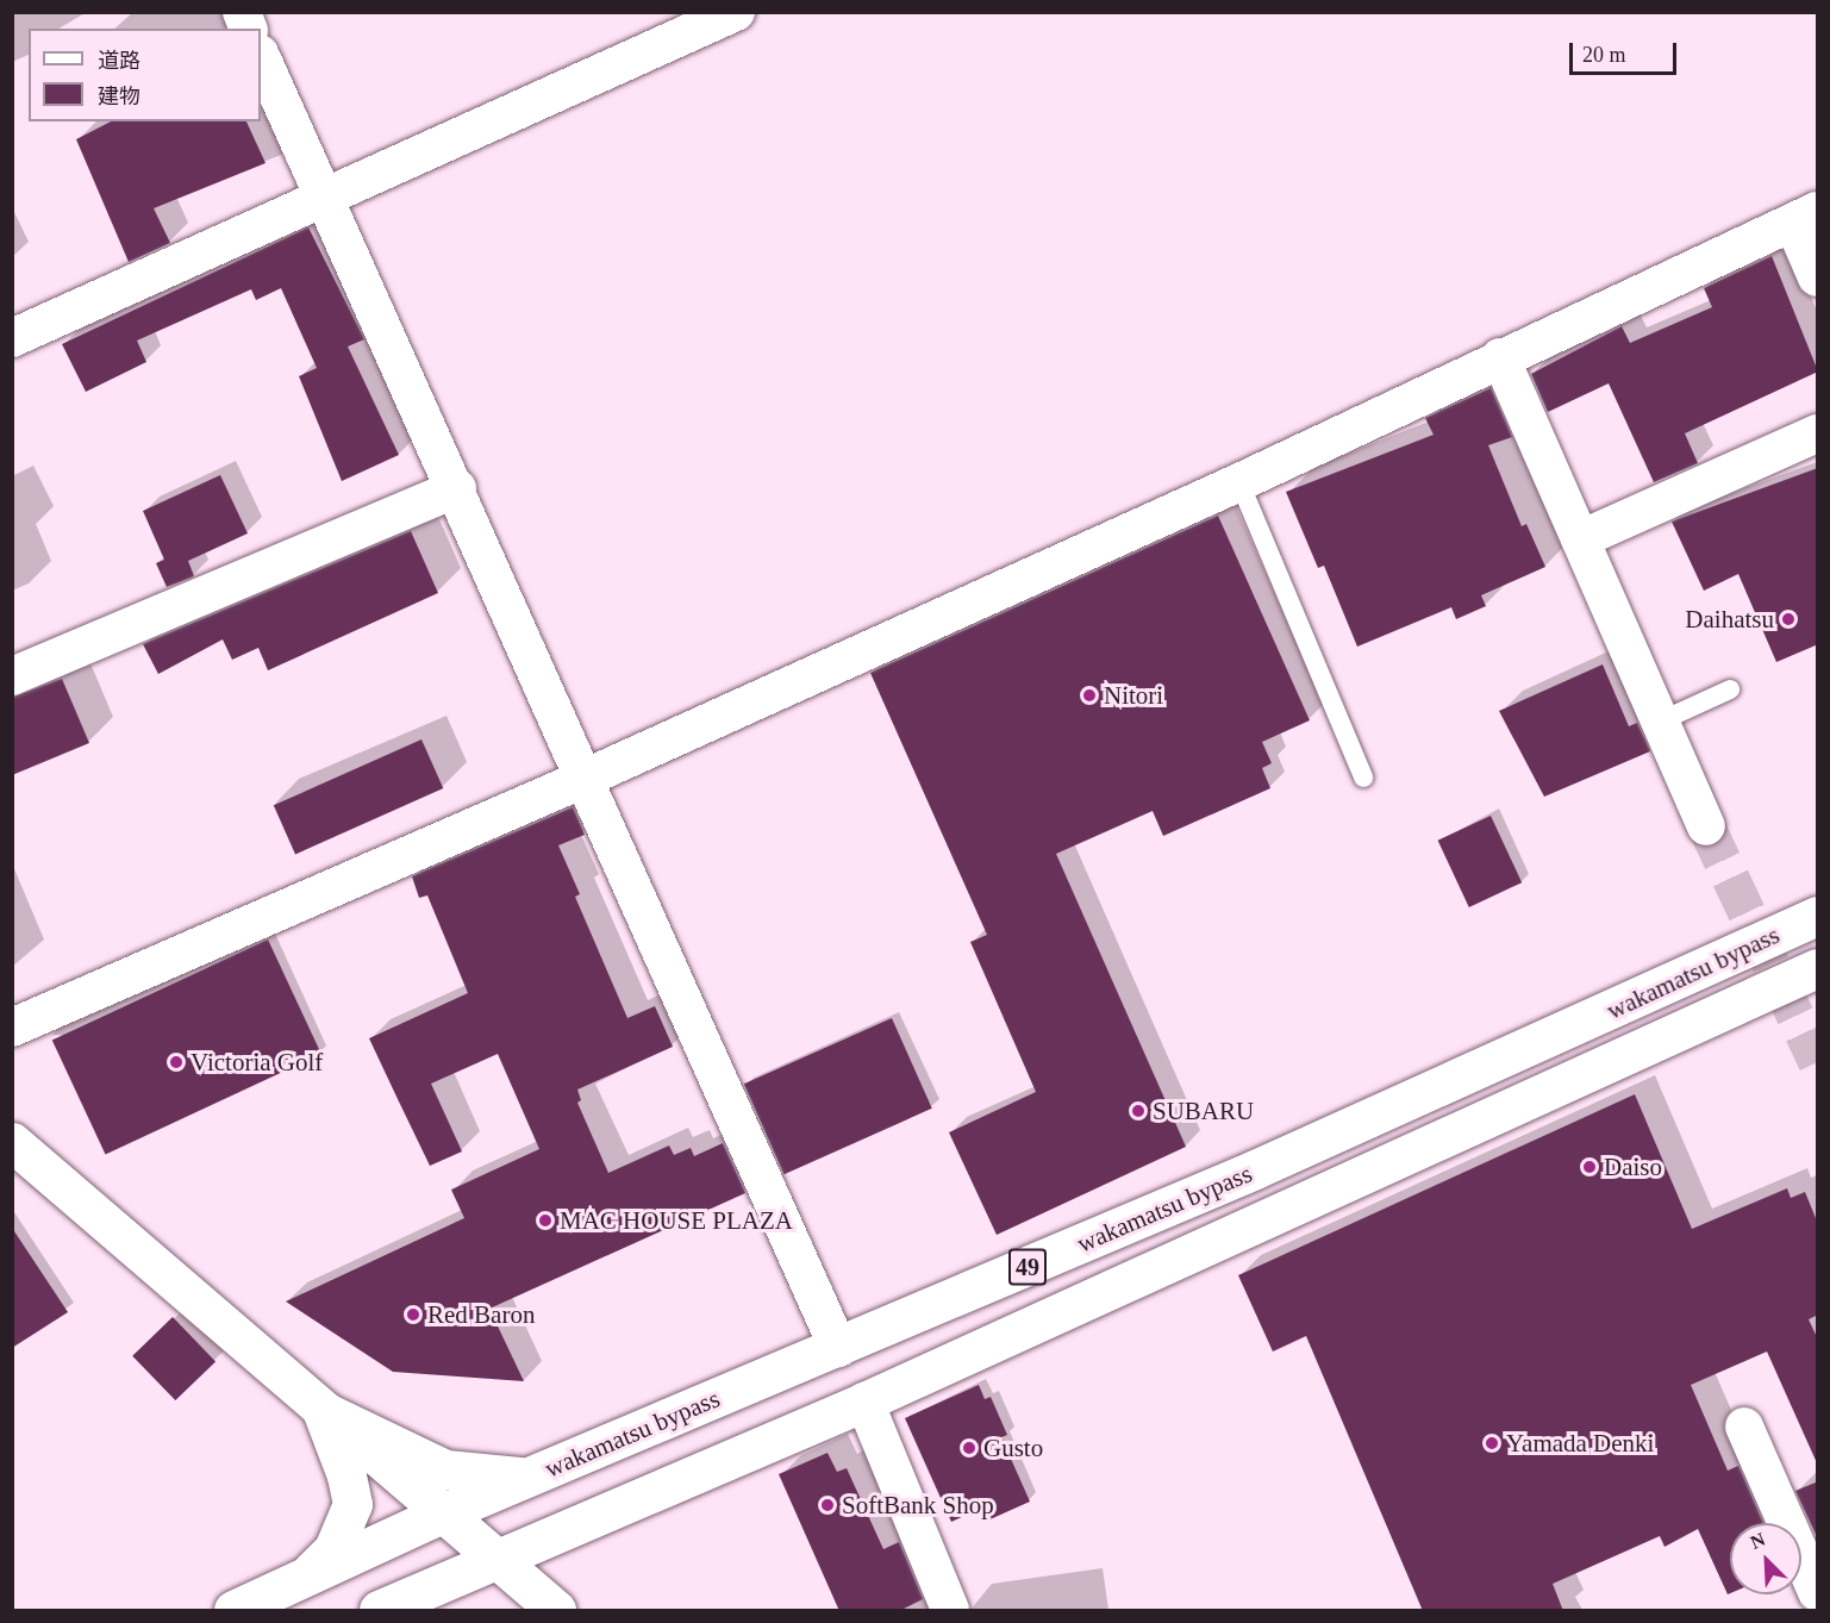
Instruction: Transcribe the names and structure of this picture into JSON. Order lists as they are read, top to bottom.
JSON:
{
  "streets": {
    "main road": ["wakamatsu bypass", "49"]
  },
  "places": [
    "Daihatsu",
    "Nitori",
    "Victoria Golf",
    "SUBARU",
    "Daiso",
    "MAC HOUSE PLAZA",
    "Red Baron",
    "Yamada Denki",
    "Gusto",
    "SoftBank Shop"
  ],
  "legend": ["道路", "建物"],
  "scale_bar": "20 m",
  "north": "top left"
}
